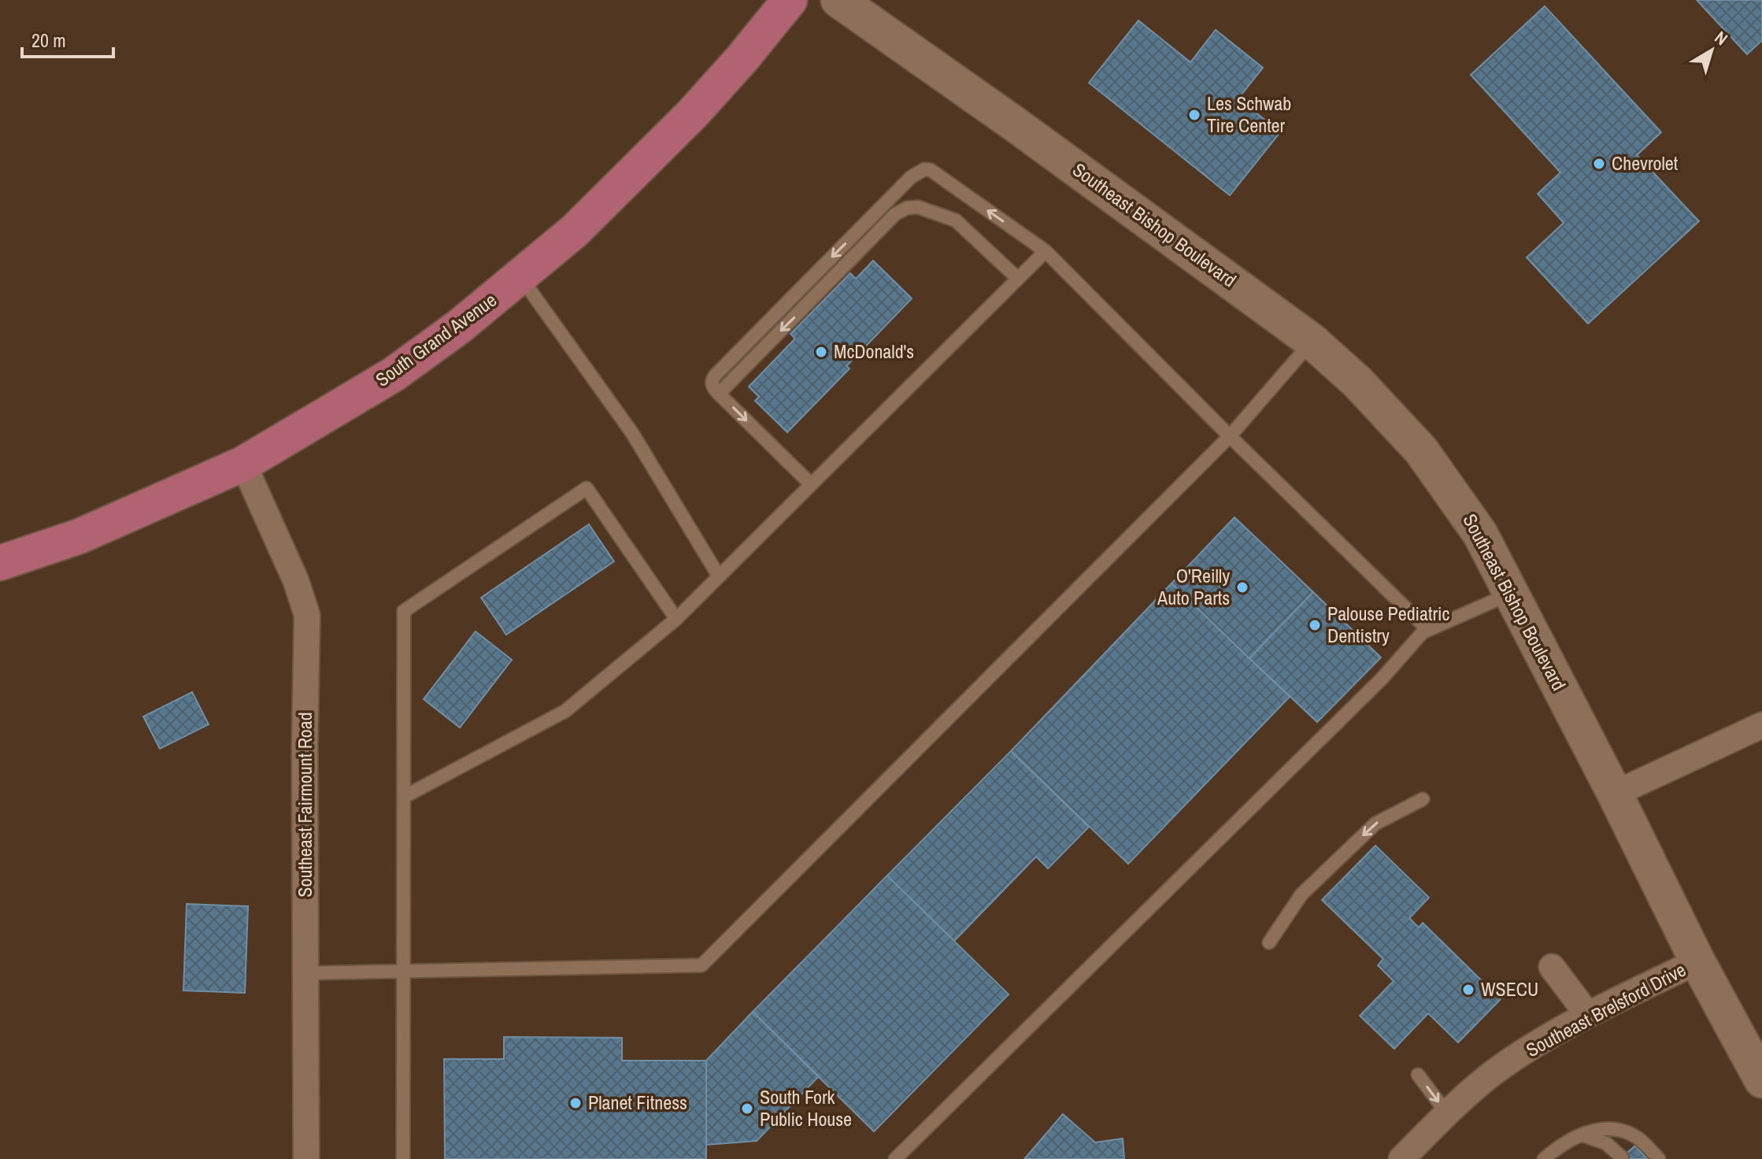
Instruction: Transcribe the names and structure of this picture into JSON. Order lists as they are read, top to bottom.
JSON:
{
  "streets": {
    "main road": ["South Grand Avenue"],
    "street": ["Southeast Bishop Boulevard", "Southeast Fairmount Road", "Southeast Brelsford Drive"]
  },
  "crossings": [
    ["Southeast Bishop Boulevard", "Southeast Brelsford Drive"],
    ["South Grand Avenue", "Southeast Fairmount Road"]
  ],
  "places": [
    "Les Schwab Tire Center",
    "Chevrolet",
    "McDonald's",
    "O'Reilly Auto Parts",
    "Palouse Pediatric Dentistry",
    "WSECU",
    "Planet Fitness",
    "South Fork Public House"
  ],
  "scale_bar": "20 m",
  "north": "top right"
}
